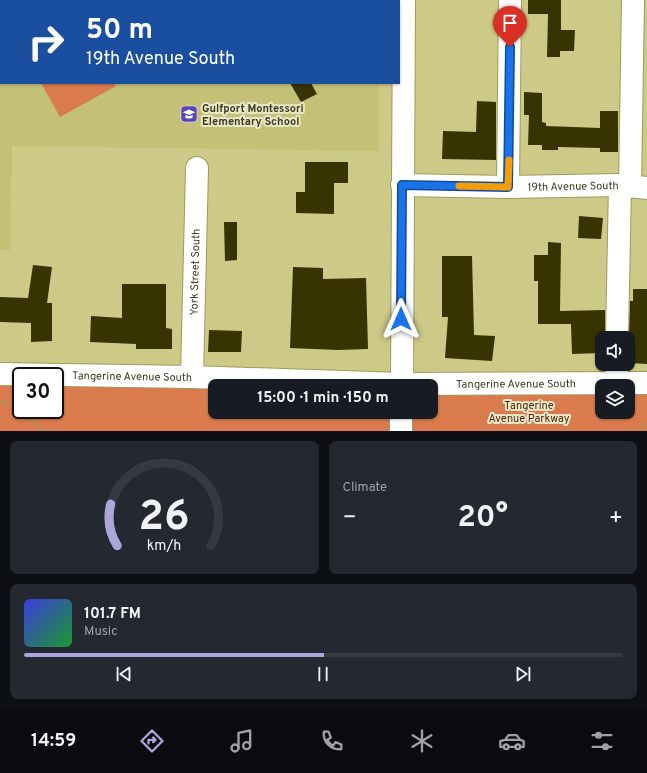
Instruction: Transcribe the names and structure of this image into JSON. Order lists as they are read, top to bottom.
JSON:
{
  "streets": {
    "street": ["19th Avenue South", "York Street South", "Tangerine Avenue South"]
  },
  "crossings": [
    ["York Street South", "Tangerine Avenue South"]
  ],
  "parks": ["Tangerine Avenue Parkway"],
  "places": {
    "school or university": ["Gulfport Montessori Elementary School"]
  },
  "page": {
    "turn": ["50 m", "19th Avenue South"],
    "limit": "30",
    "trip": "15:00 · 1 min · 150 m",
    "tile": "Climate",
    "heat": ["−", "20°", "+"],
    "song": ["101.7 FM", "Music"],
    "tabs": "14:59",
    "gauge": ["26", "km/h"]
  }
}
